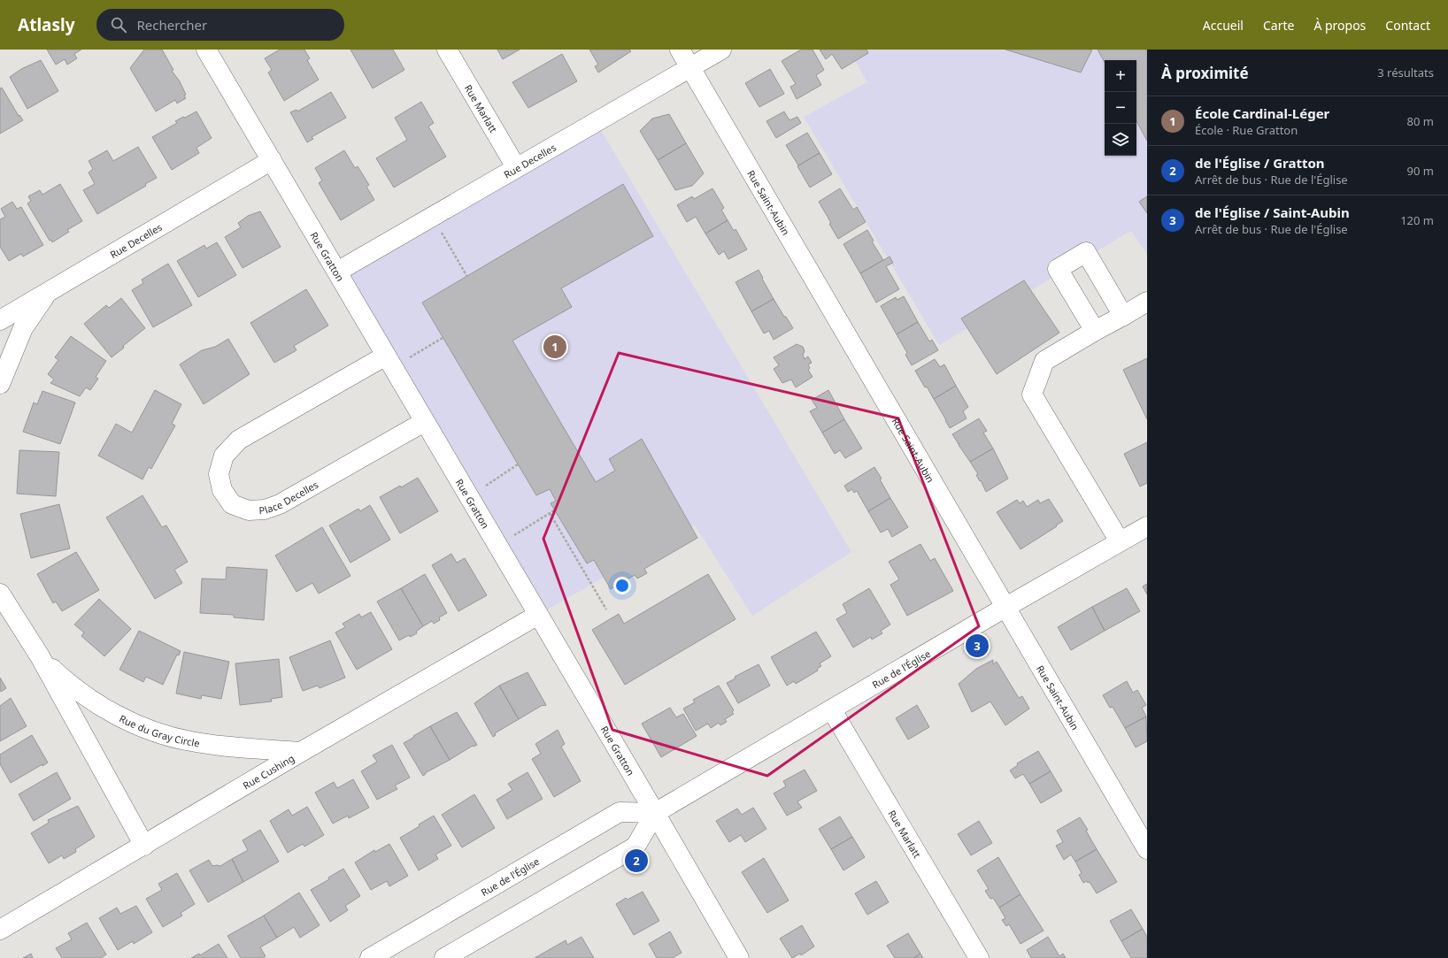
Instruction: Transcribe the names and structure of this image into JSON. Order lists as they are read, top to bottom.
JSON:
{
  "streets": {
    "street": [
      "Rue Marlatt",
      "Rue Decelles",
      "Rue Saint-Aubin",
      "Rue Gratton",
      "Place Decelles",
      "Rue de l'Église",
      "Rue du Gray Circle",
      "Rue Cushing"
    ]
  },
  "crossings": [
    ["Rue Marlatt", "Rue Decelles"],
    ["Rue Marlatt", "Rue de l'Église"],
    ["Rue Decelles", "Rue Saint-Aubin"],
    ["Rue Decelles", "Rue Gratton"],
    ["Rue Saint-Aubin", "Rue de l'Église"],
    ["Rue Gratton", "Place Decelles"],
    ["Rue Gratton", "Rue de l'Église"],
    ["Rue Gratton", "Rue Cushing"],
    ["Rue du Gray Circle", "Rue Cushing"]
  ],
  "page": {
    "header": "Atlasly",
    "search": "Rechercher",
    "nav": [
      "Accueil",
      "Carte",
      "À propos",
      "Contact"
    ],
    "heading": ["À proximité", "3 résultats"],
    "map_buttons": ["+", "−"],
    "list": [
      {
        "mark": "1",
        "name": "École Cardinal-Léger",
        "note": "École · Rue Gratton",
        "value": "80 m"
      },
      {
        "mark": "2",
        "name": "de l'Église / Gratton",
        "note": "Arrêt de bus · Rue de l'Église",
        "value": "90 m"
      },
      {
        "mark": "3",
        "name": "de l'Église / Saint-Aubin",
        "note": "Arrêt de bus · Rue de l'Église",
        "value": "120 m"
      }
    ],
    "pins": ["1", "3", "2"]
  }
}
